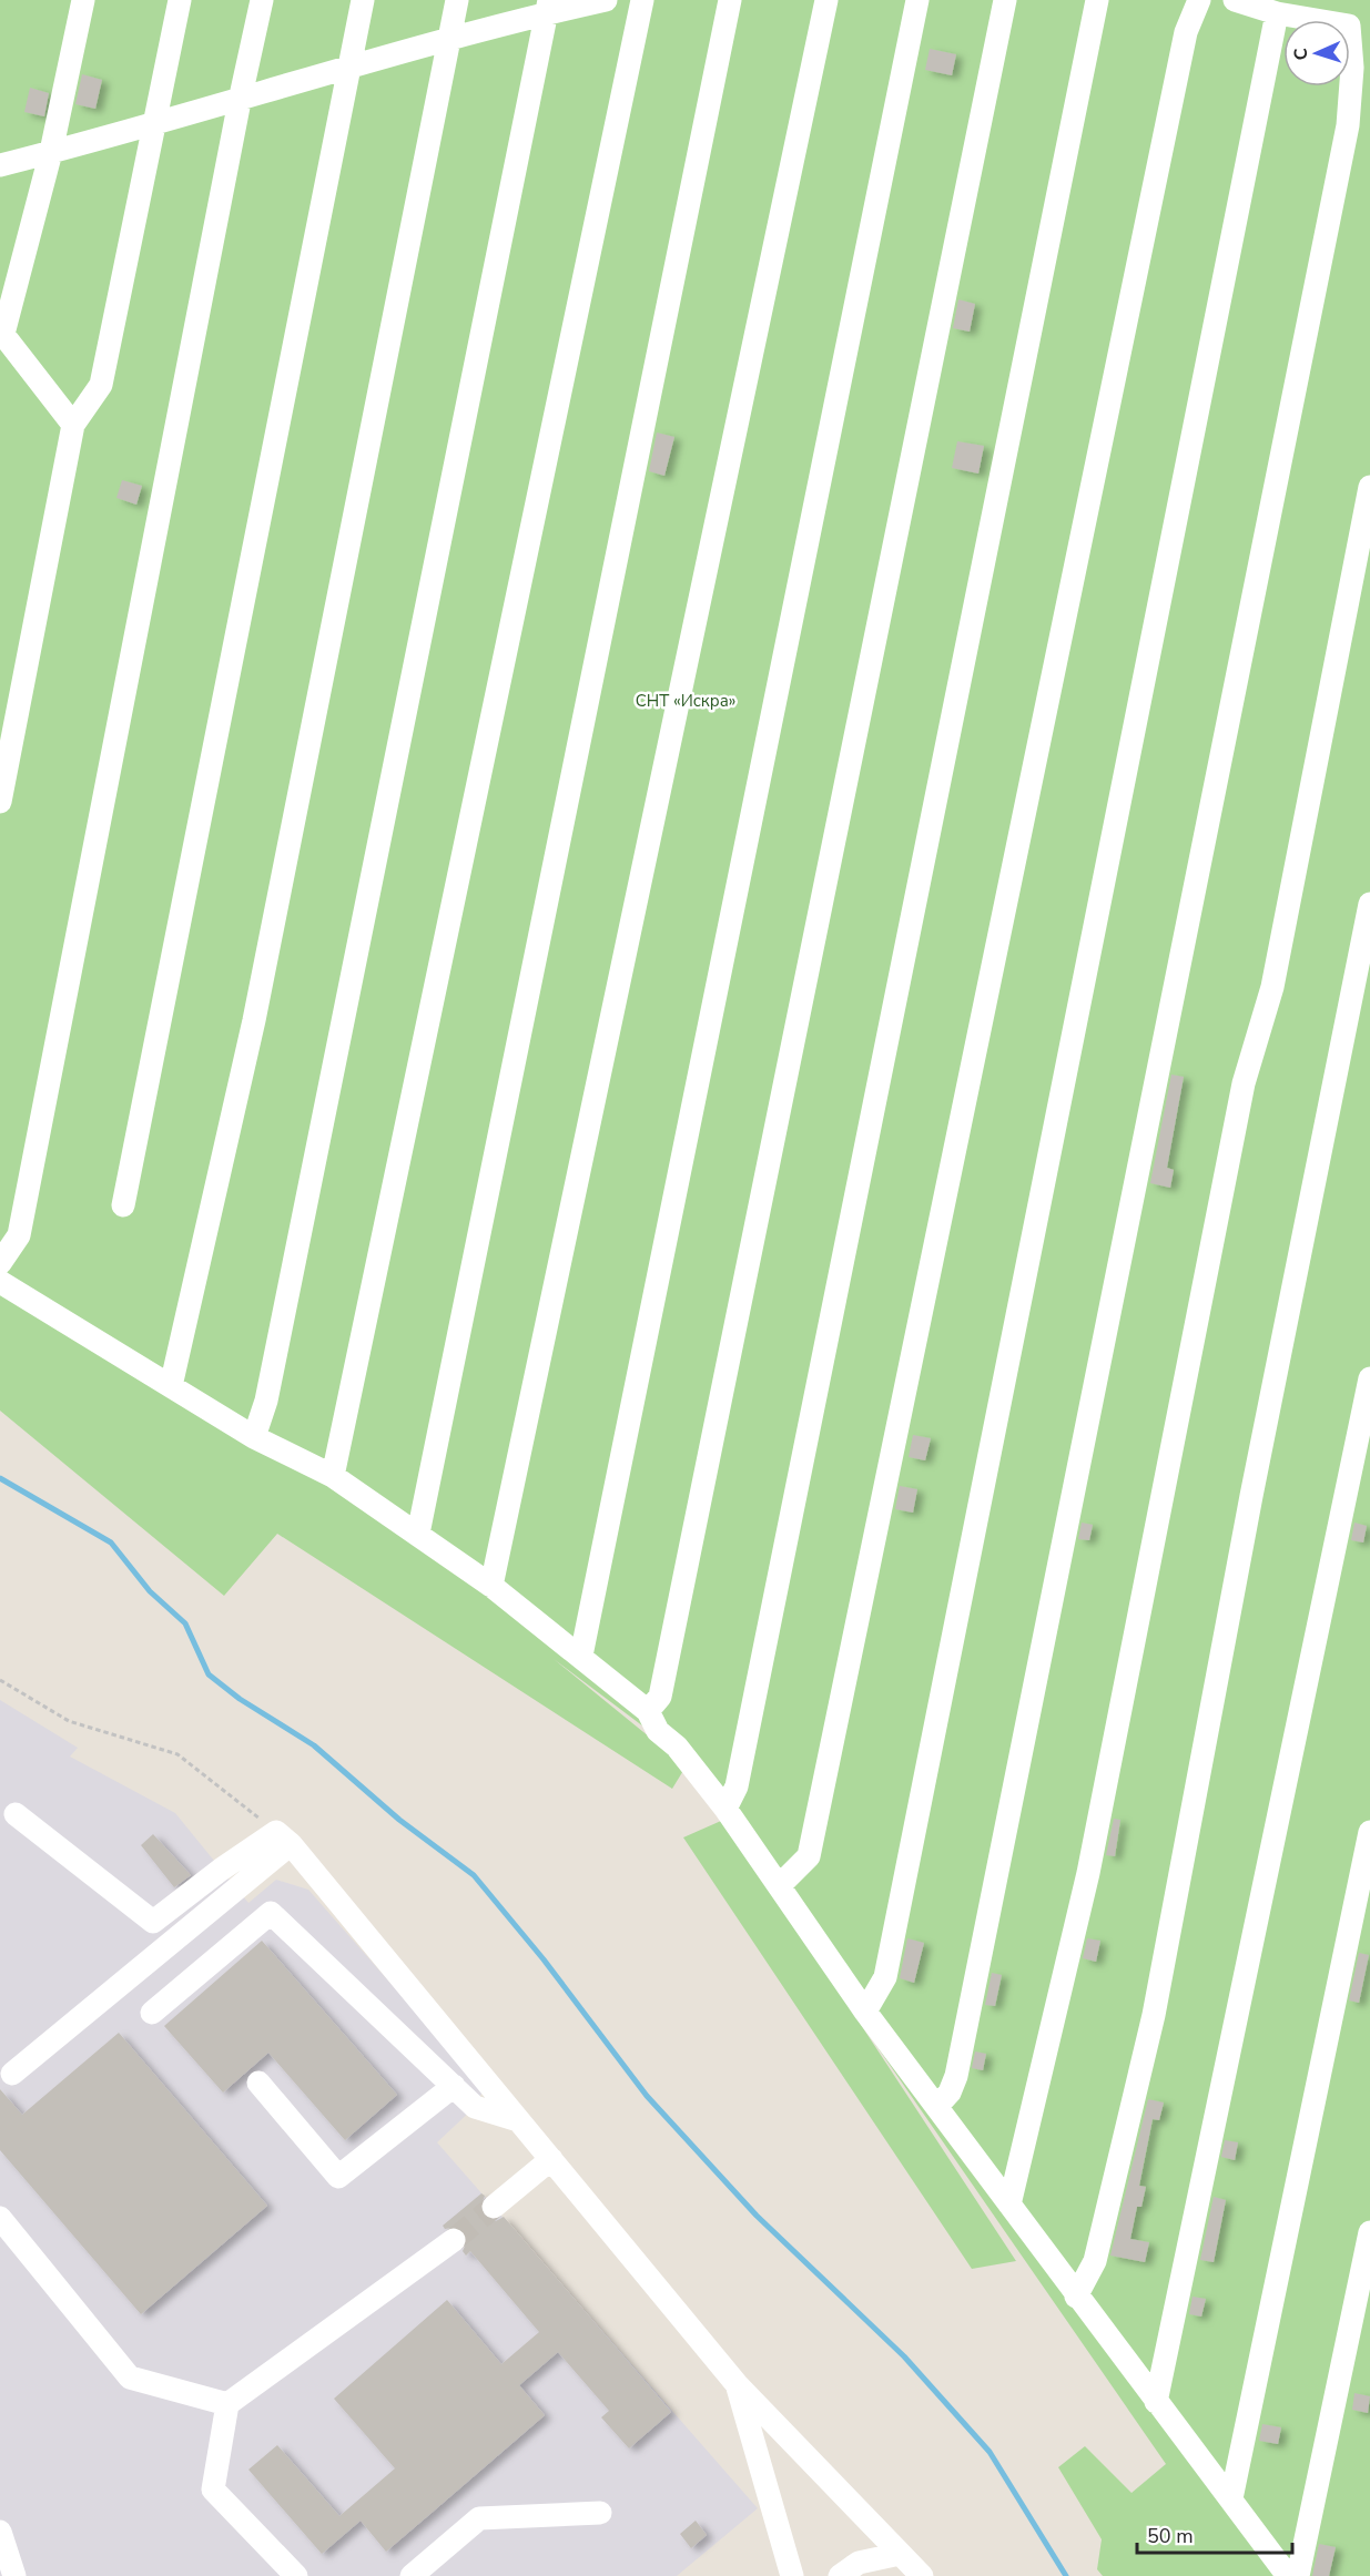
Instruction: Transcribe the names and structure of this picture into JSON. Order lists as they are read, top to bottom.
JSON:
{
  "parks": ["СНТ «Искра»"],
  "scale_bar": "50 m",
  "north": "left"
}
